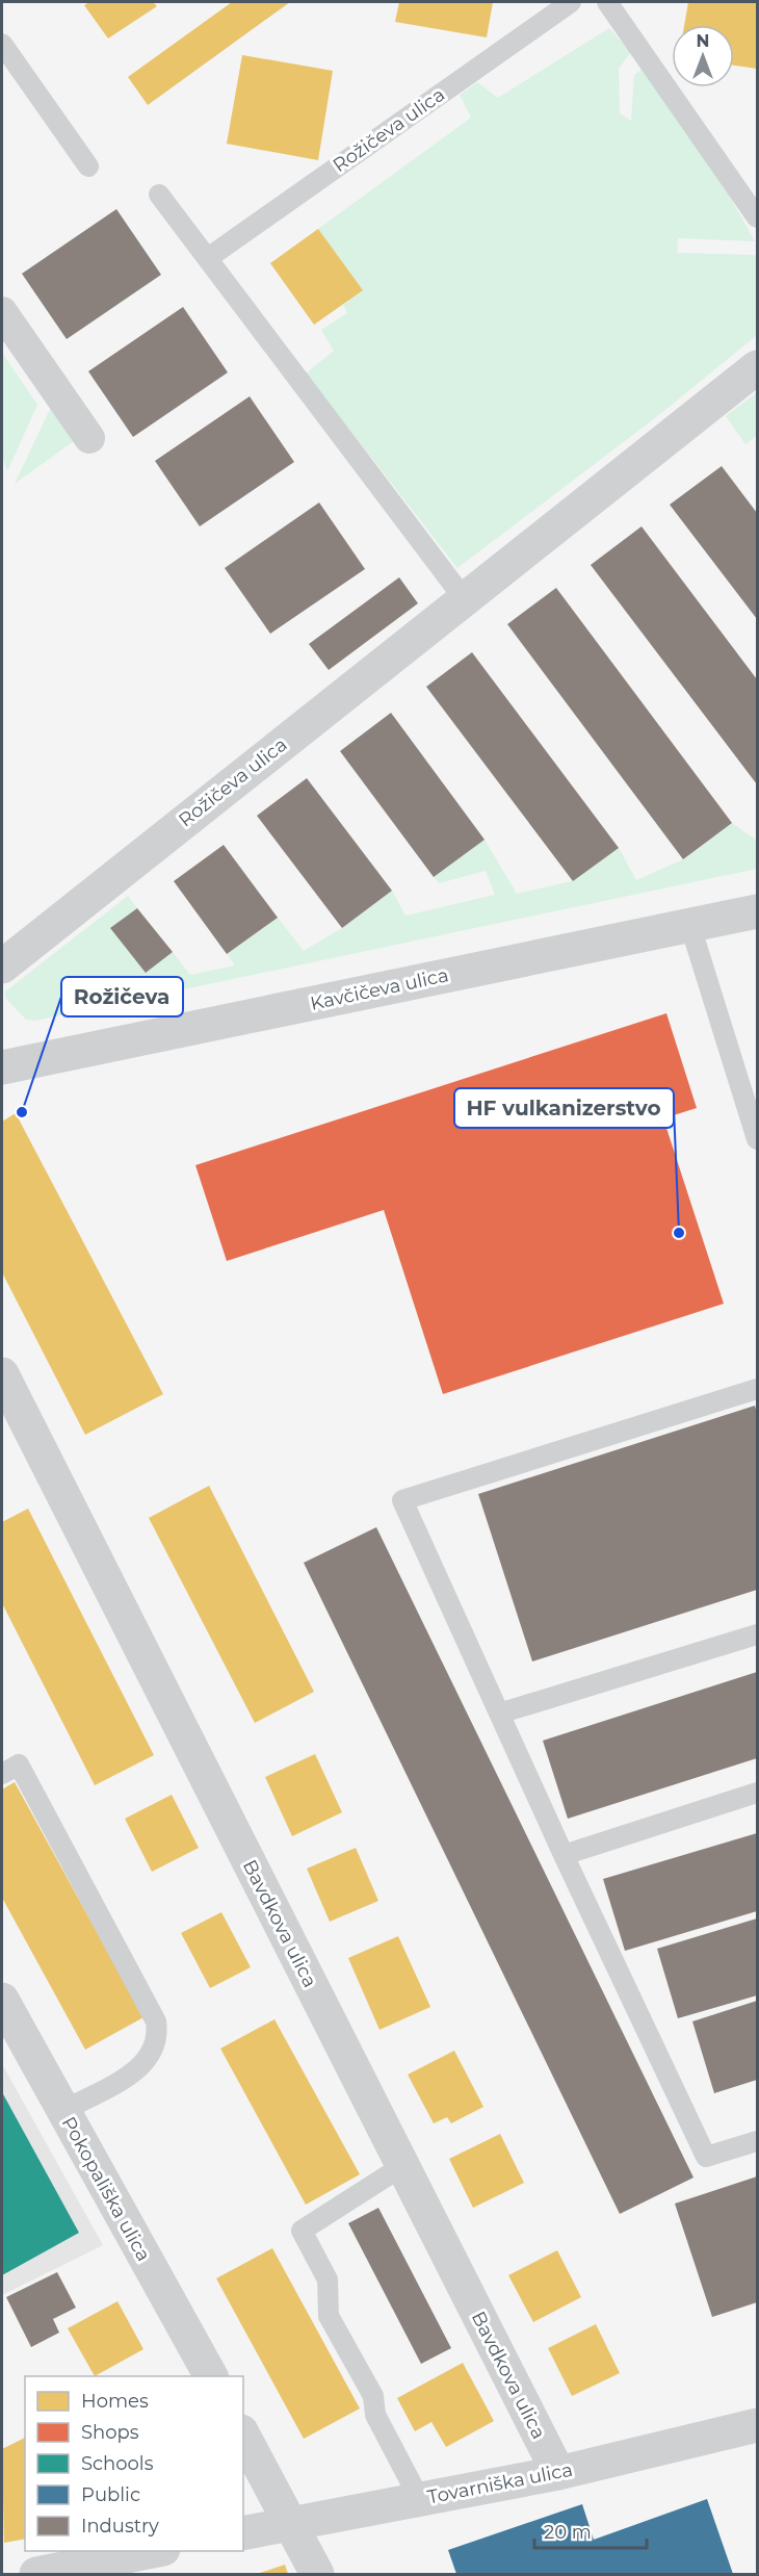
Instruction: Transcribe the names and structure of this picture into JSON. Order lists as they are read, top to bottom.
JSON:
{
  "streets": {
    "street": [
      "Rožičeva ulica",
      "Kavčičeva ulica",
      "Bavdkova ulica",
      "Pokopališka ulica",
      "Tovarniška ulica"
    ]
  },
  "crossings": [
    ["Bavdkova ulica", "Tovarniška ulica"]
  ],
  "places": ["Rožičeva", "HF vulkanizerstvo"],
  "legend": [
    "Homes",
    "Shops",
    "Schools",
    "Public",
    "Industry"
  ],
  "scale_bar": "20 m",
  "north": "top"
}
